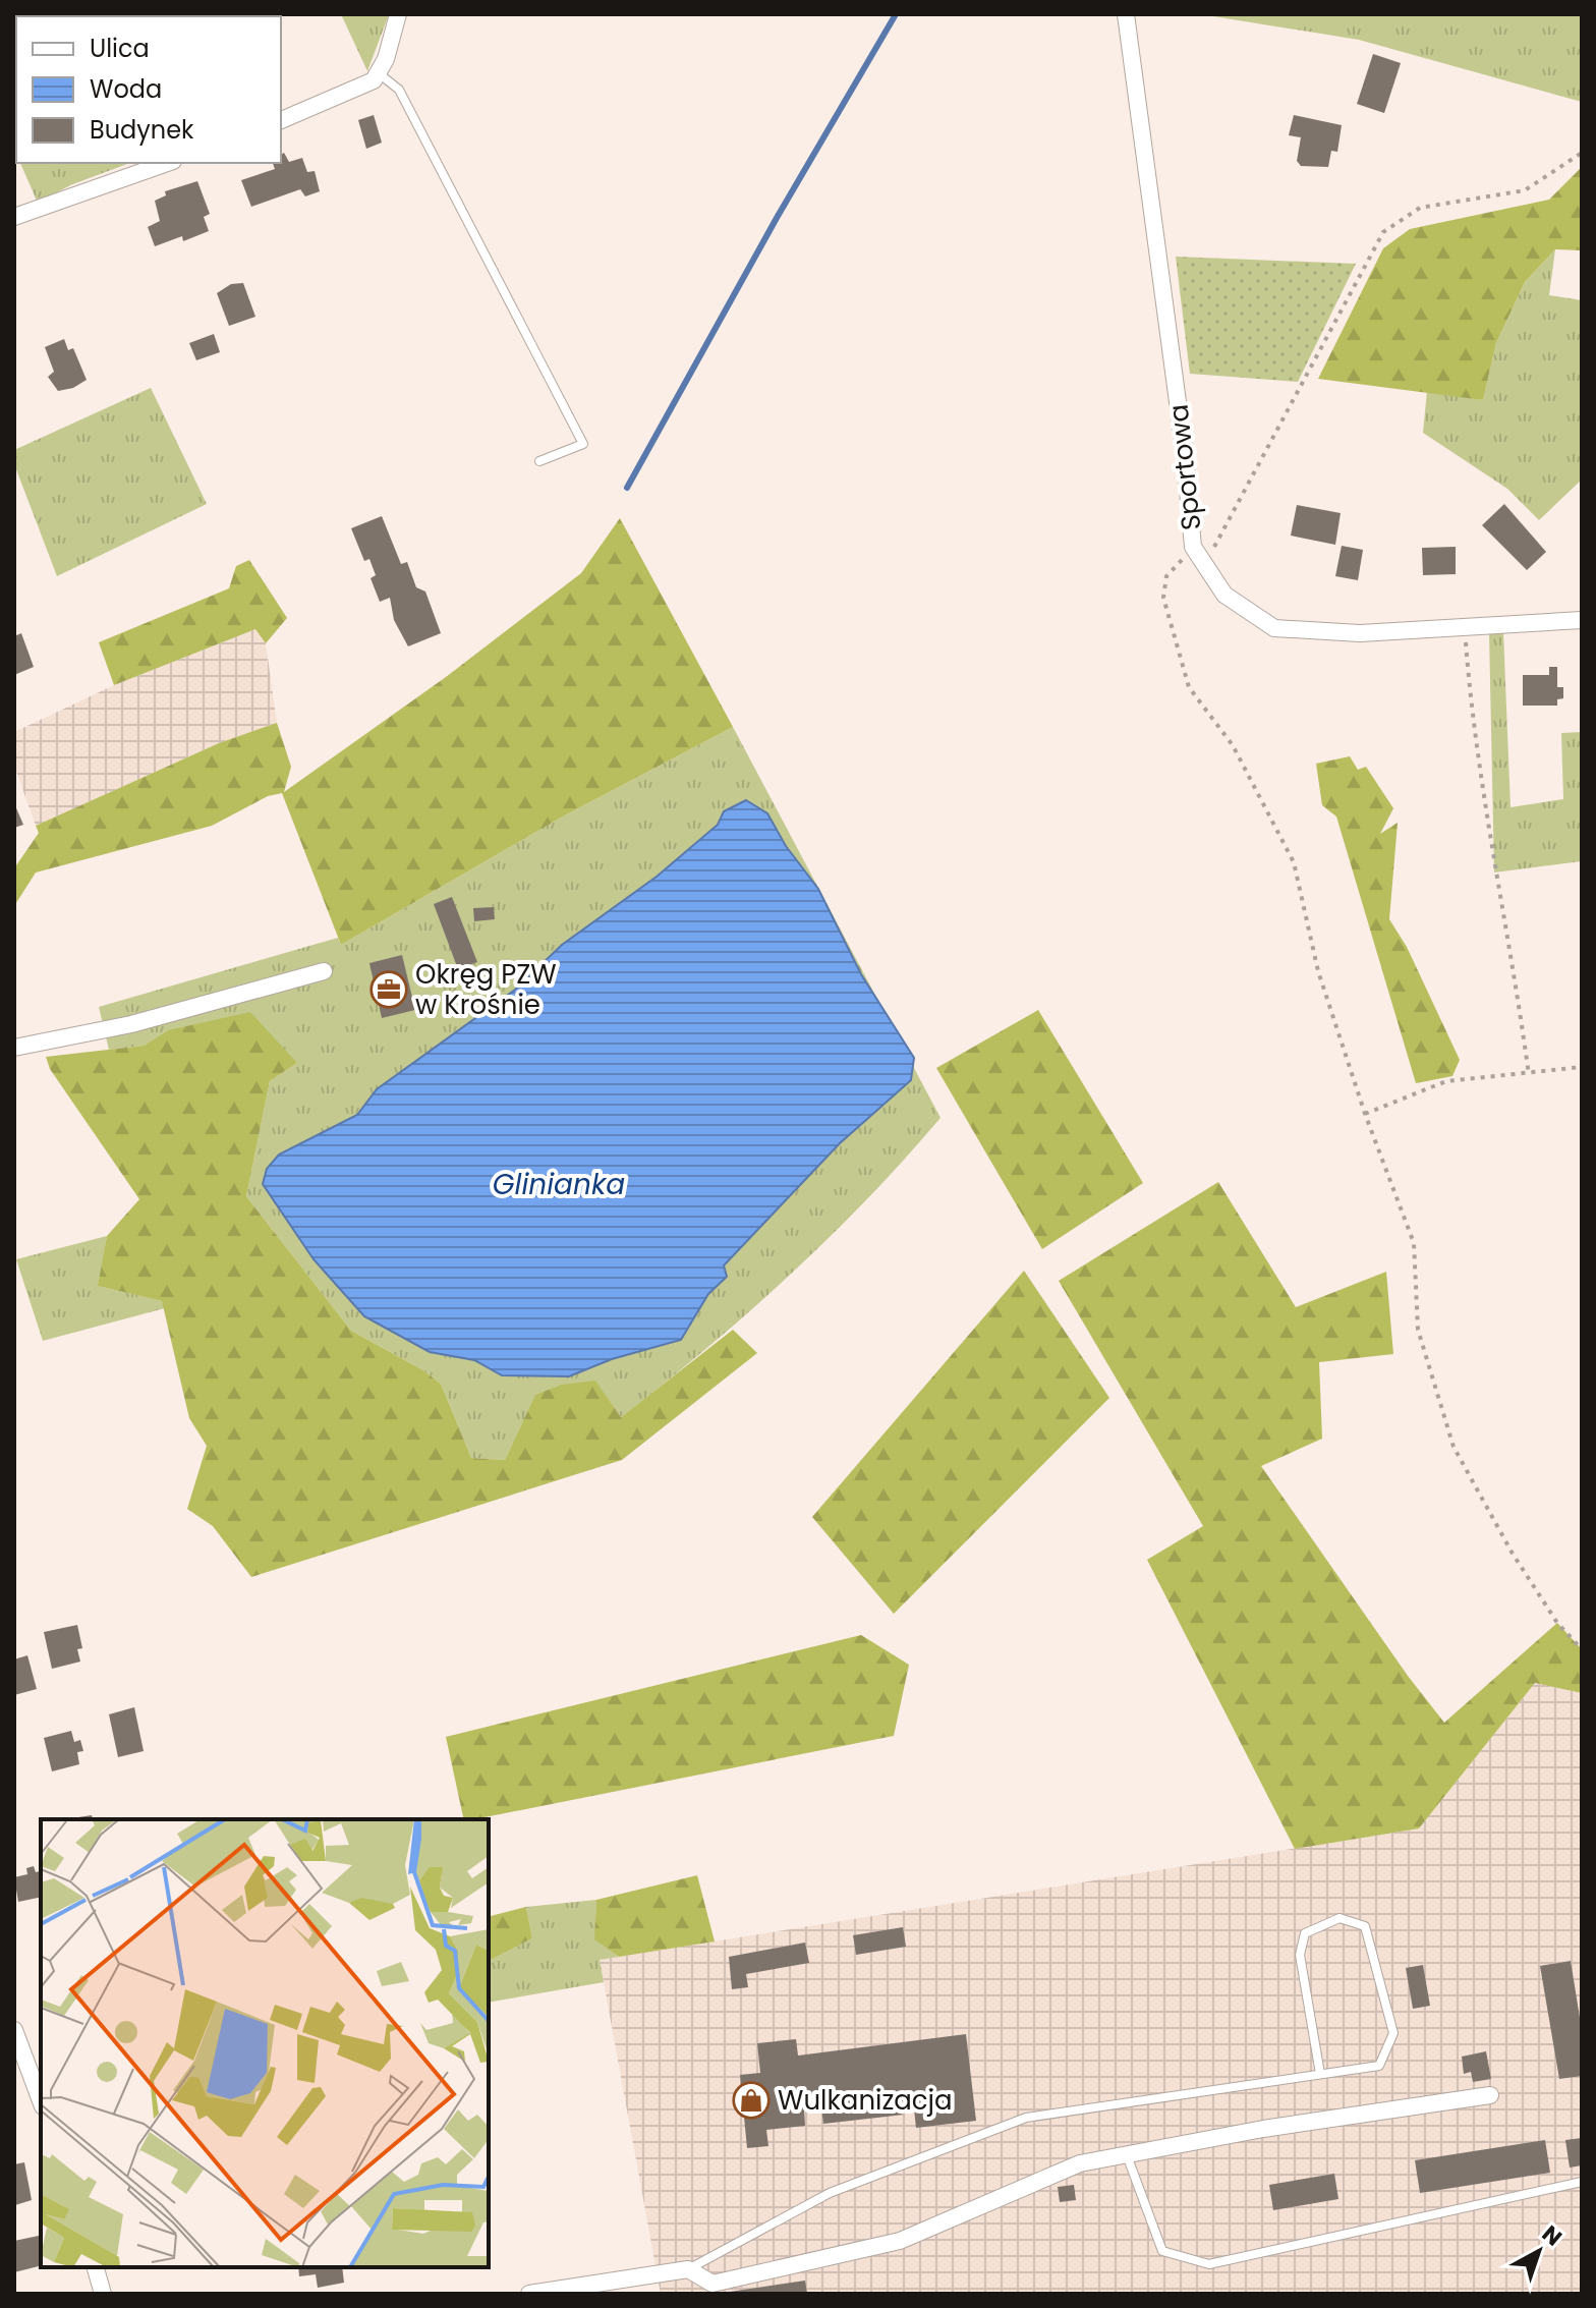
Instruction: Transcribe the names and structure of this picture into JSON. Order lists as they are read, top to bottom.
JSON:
{
  "streets": {
    "street": ["Sportowa"]
  },
  "water": ["Glinianka"],
  "places": {
    "office": ["Okręg PZW w Krośnie"],
    "shop": ["Wulkanizacja"]
  },
  "legend": ["Ulica", "Woda", "Budynek"],
  "north": "top right"
}
